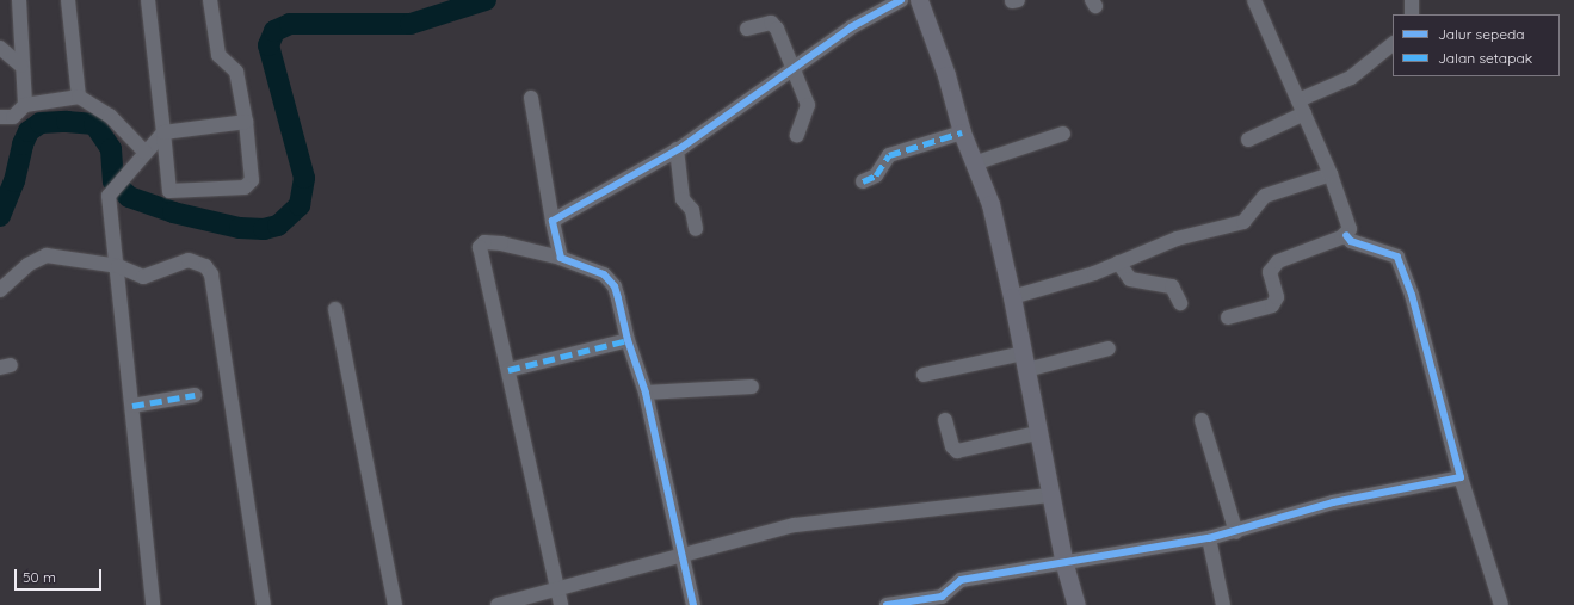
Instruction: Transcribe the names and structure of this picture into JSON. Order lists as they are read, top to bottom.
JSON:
{
  "legend": ["Jalur sepeda", "Jalan setapak"],
  "scale_bar": "50 m"
}
